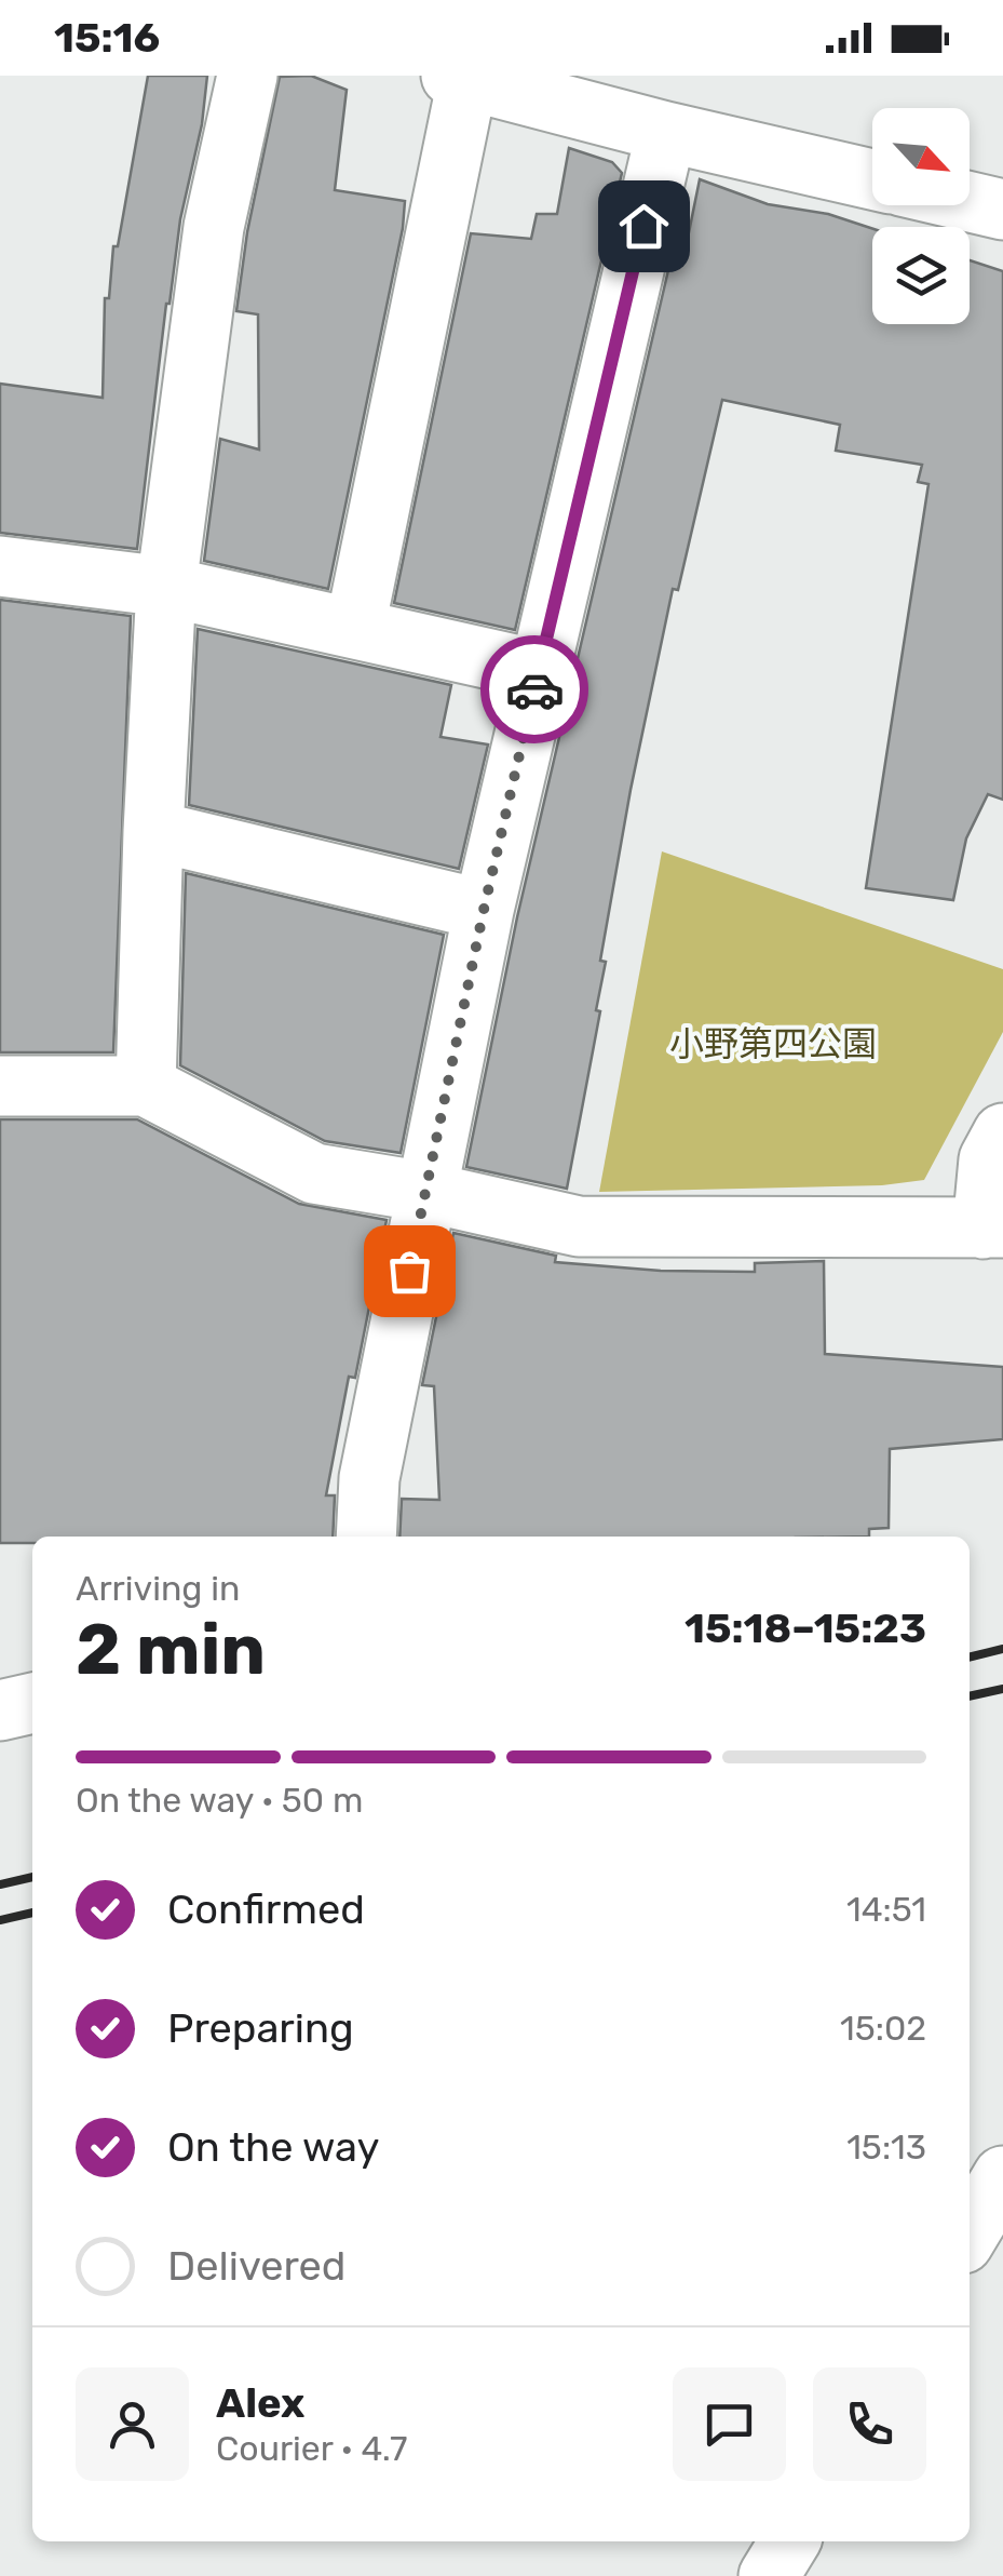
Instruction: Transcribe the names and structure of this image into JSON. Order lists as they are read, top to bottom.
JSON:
{
  "parks": ["小野第四公園"],
  "north": "bottom right",
  "page": {
    "status": "15:16",
    "heading": ["2 min", "Arriving in", "15:18–15:23"],
    "panel": ["Alex", "Courier · 4.7"],
    "bar": "On the way · 50 m",
    "list": [
      ["Confirmed", "14:51"],
      ["Preparing", "15:02"],
      ["On the way", "15:13"],
      "Delivered"
    ]
  }
}
